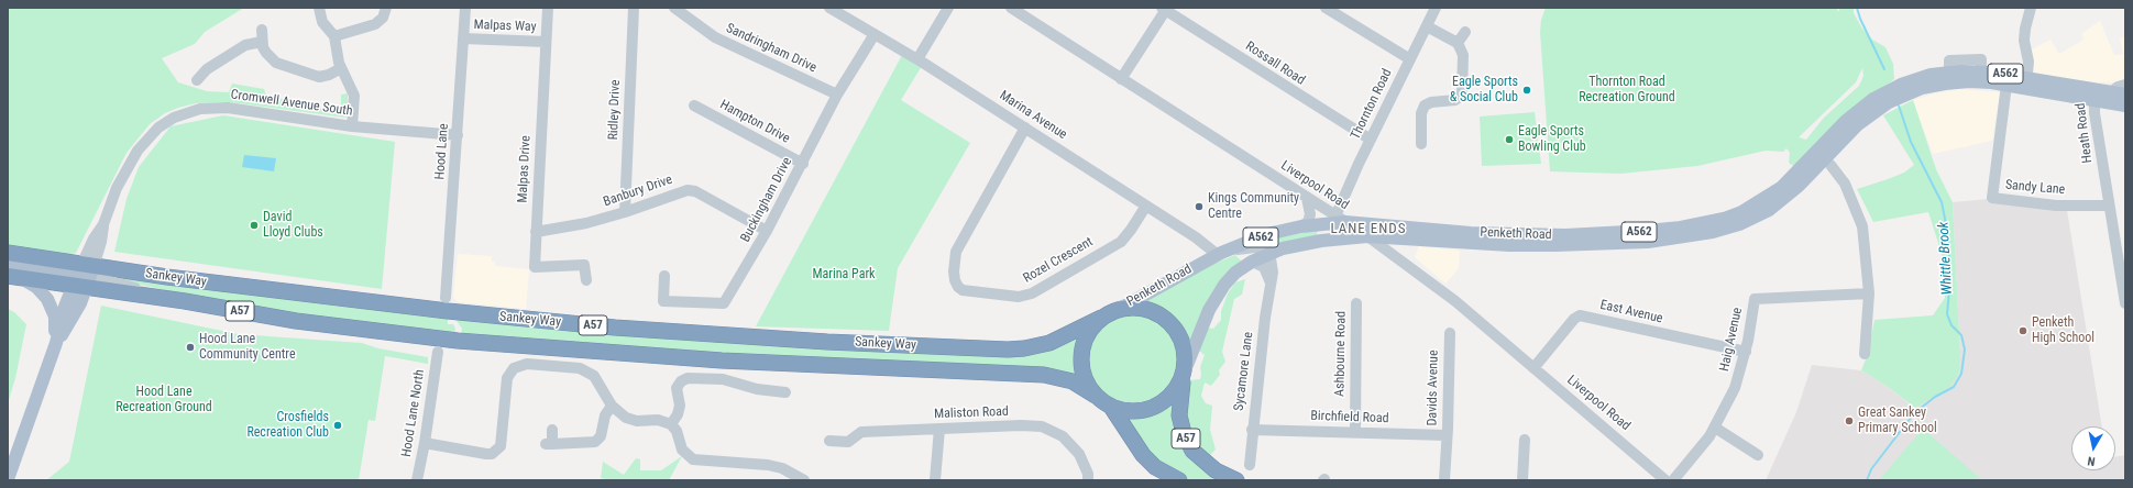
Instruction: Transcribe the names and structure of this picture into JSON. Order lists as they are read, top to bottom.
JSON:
{
  "streets": {
    "highway": ["Sankey Way", "A57"],
    "main road": ["A562", "Penketh Road"],
    "street": [
      "Malpas Way",
      "Sandringham Drive",
      "Rossall Road",
      "Cromwell Avenue South",
      "Thornton Road",
      "Ridley Drive",
      "Marina Avenue",
      "Hampton Drive",
      "Heath Road",
      "Hood Lane",
      "Malpas Drive",
      "Liverpool Road",
      "Sandy Lane",
      "Banbury Drive",
      "Buckingham Drive",
      "Rozel Crescent",
      "East Avenue",
      "Haig Avenue",
      "Ashbourne Road",
      "Sycamore Lane",
      "Davids Avenue",
      "Hood Lane North",
      "Maliston Road",
      "Birchfield Road"
    ]
  },
  "crossings": [
    ["Malpas Way", "Hood Lane"],
    ["Malpas Way", "Malpas Drive"],
    ["Sandringham Drive", "Buckingham Drive"],
    ["Rossall Road", "Thornton Road"],
    ["A562", "Heath Road"],
    ["A562", "Sandy Lane"],
    ["A562", "Penketh Road"],
    ["Cromwell Avenue South", "Hood Lane"],
    ["Cromwell Avenue South", "Sankey Way"],
    ["Cromwell Avenue South", "A57"],
    ["Thornton Road", "Liverpool Road"],
    ["Thornton Road", "Penketh Road"],
    ["Ridley Drive", "Banbury Drive"],
    ["Marina Avenue", "Buckingham Drive"],
    ["Marina Avenue", "Penketh Road"],
    ["Marina Avenue", "Rozel Crescent"],
    ["Hampton Drive", "Buckingham Drive"],
    ["Heath Road", "Sandy Lane"],
    ["Malpas Drive", "Banbury Drive"],
    ["Liverpool Road", "Penketh Road"],
    ["Liverpool Road", "East Avenue"],
    ["Banbury Drive", "Buckingham Drive"],
    ["Penketh Road", "Sankey Way"],
    ["Penketh Road", "A57"],
    ["Penketh Road", "Sycamore Lane"],
    ["Sankey Way", "A57"],
    ["East Avenue", "Haig Avenue"],
    ["Ashbourne Road", "Birchfield Road"],
    ["Sycamore Lane", "Birchfield Road"],
    ["Davids Avenue", "Birchfield Road"]
  ],
  "districts": ["LANE ENDS"],
  "water": ["Whittle Brook"],
  "parks": ["Thornton Road Recreation Ground", "Marina Park", "Hood Lane Recreation Ground"],
  "places": [
    "Eagle Sports & Social Club",
    "Eagle Sports Bowling Club",
    "Kings Community Centre",
    "David Lloyd Clubs",
    "Penketh High School",
    "Hood Lane Community Centre",
    "Great Sankey Primary School",
    "Crosfields Recreation Club"
  ],
  "north": "bottom"
}
